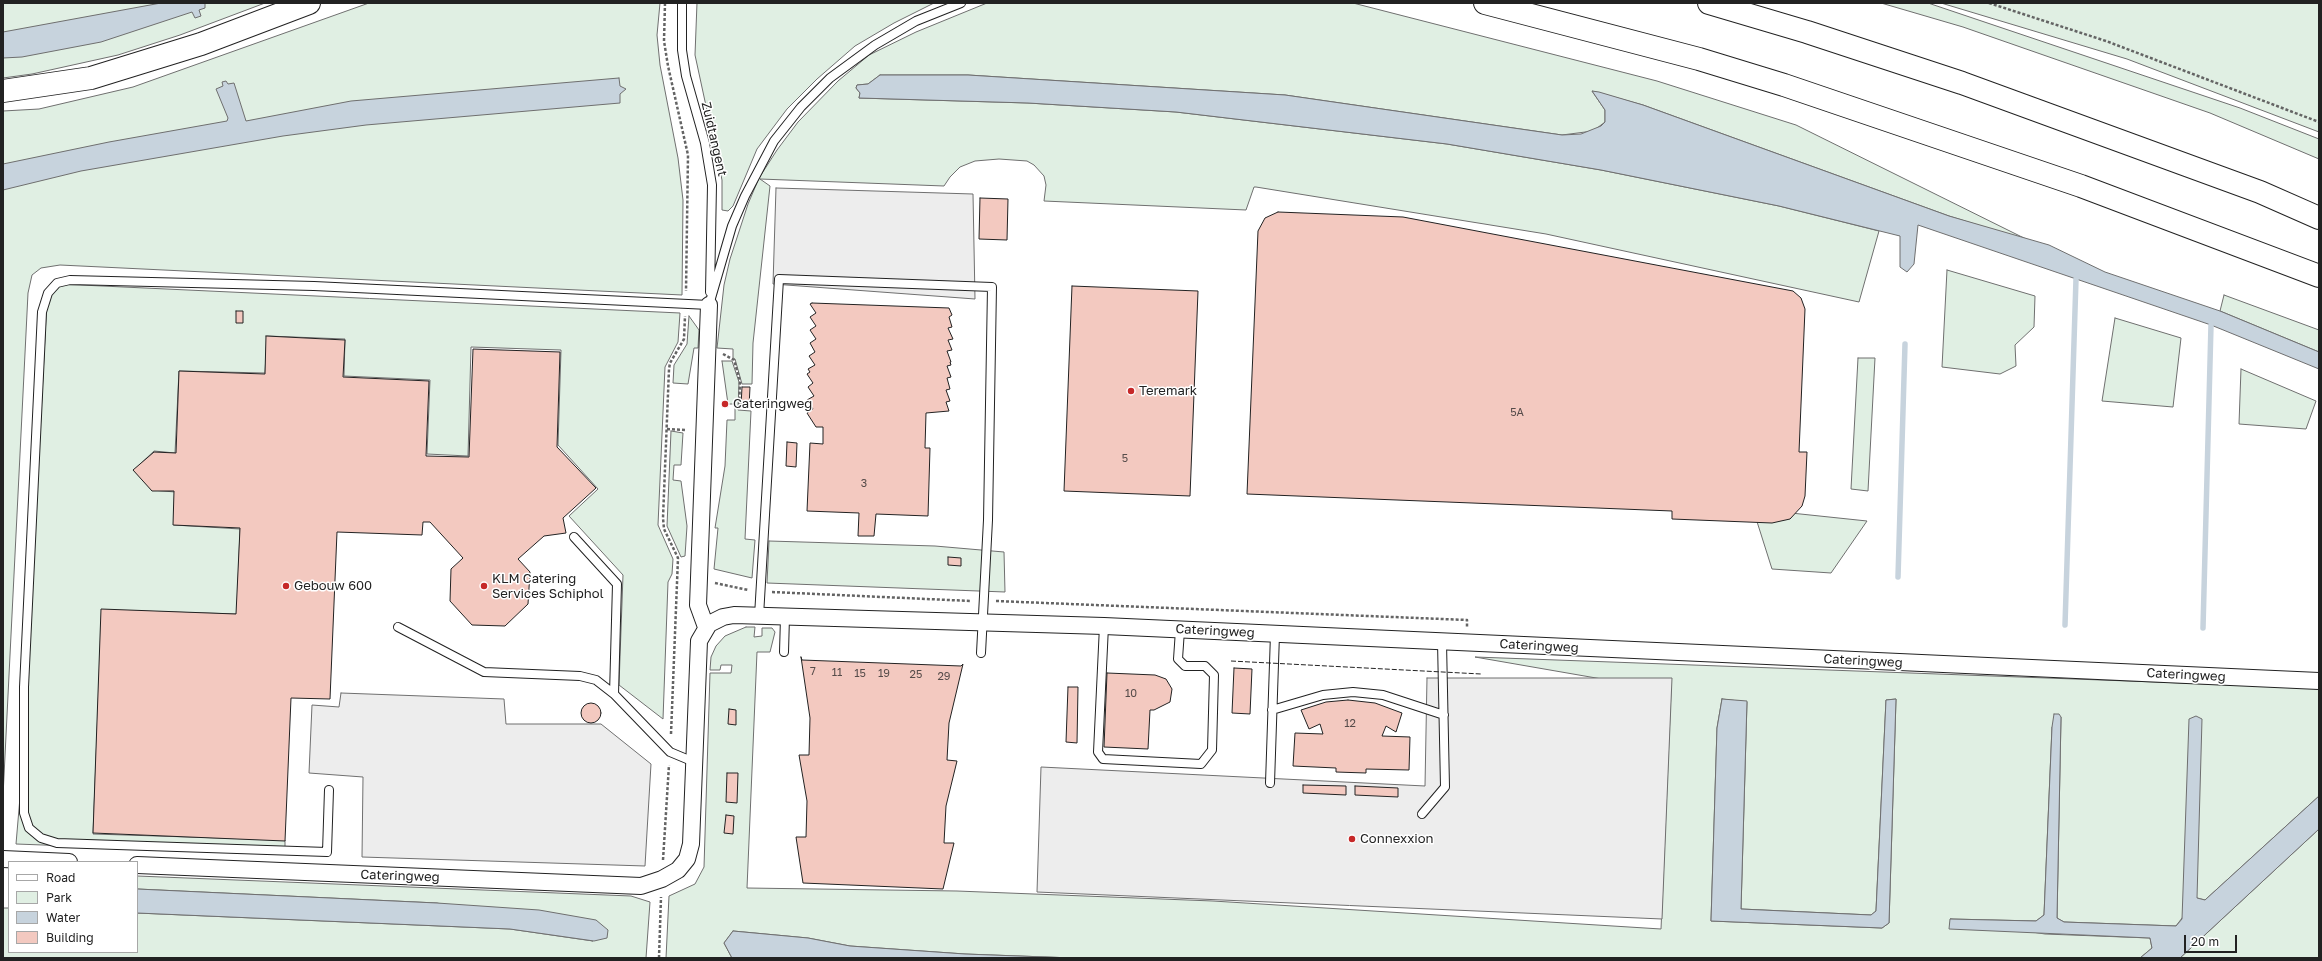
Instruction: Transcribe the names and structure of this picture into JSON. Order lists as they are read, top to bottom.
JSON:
{
  "streets": {
    "street": ["Cateringweg"],
    "lane": ["Zuidtangent"]
  },
  "places": [
    "Teremark",
    "Cateringweg",
    "Gebouw 600",
    "KLM Catering Services Schiphol",
    "Connexxion"
  ],
  "house_numbers": [
    "5A",
    "5",
    "3",
    "7",
    "11",
    "15",
    "19",
    "25",
    "29",
    "10",
    "12"
  ],
  "legend": [
    "Road",
    "Park",
    "Water",
    "Building"
  ],
  "scale_bar": "20 m"
}
